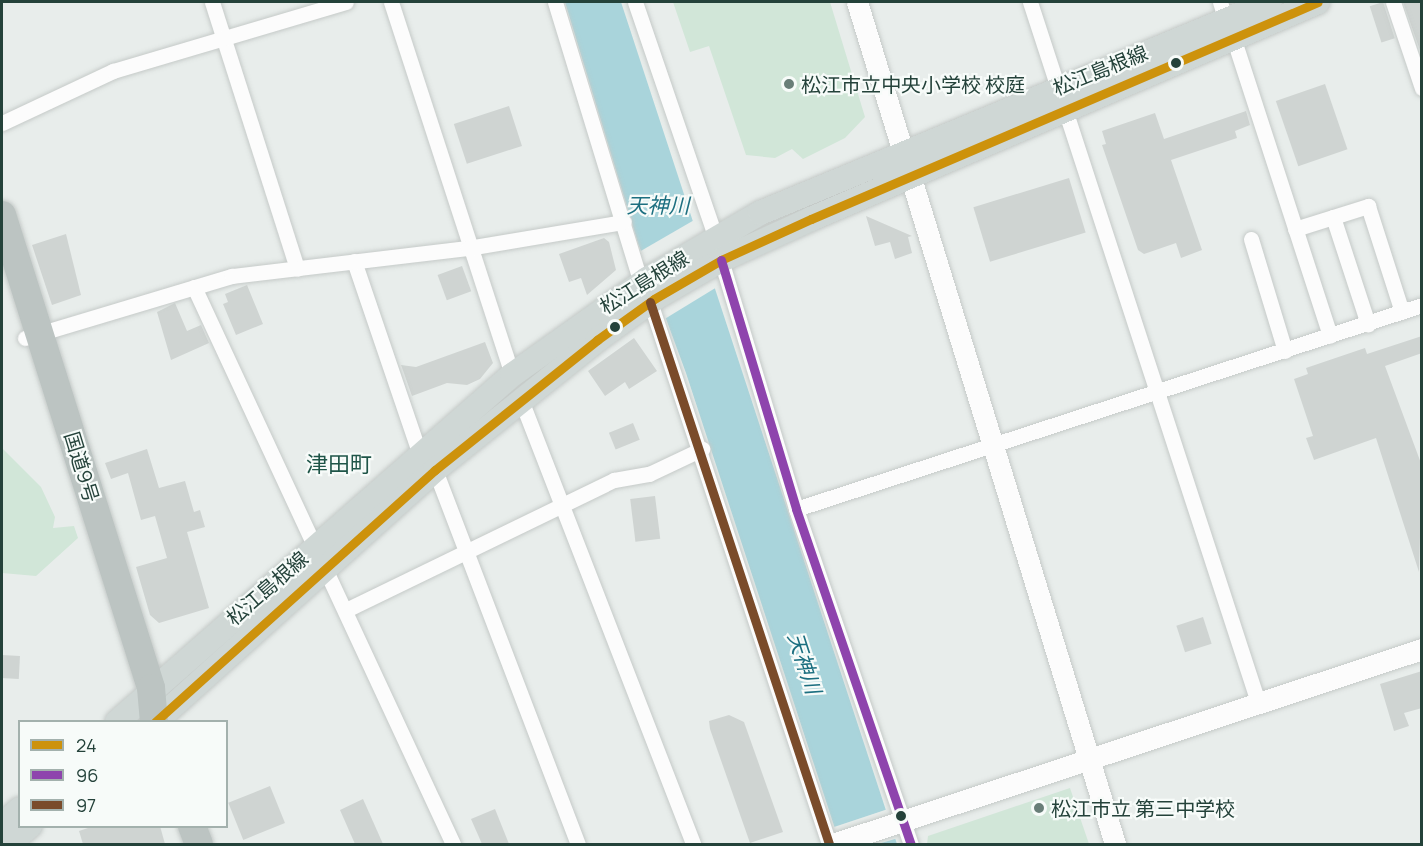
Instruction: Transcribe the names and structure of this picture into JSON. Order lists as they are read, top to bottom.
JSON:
{
  "streets": {
    "highway": ["国道9号"],
    "main road": ["松江島根線"]
  },
  "crossings": [
    ["松江島根線", "国道9号"]
  ],
  "districts": ["津田町"],
  "water": ["天神川"],
  "places": ["松江市立中央小学校 校庭", "松江市立 第三中学校"],
  "lines": ["transit line 24", "transit line 96", "transit line 97"],
  "legend": ["24", "96", "97"]
}
